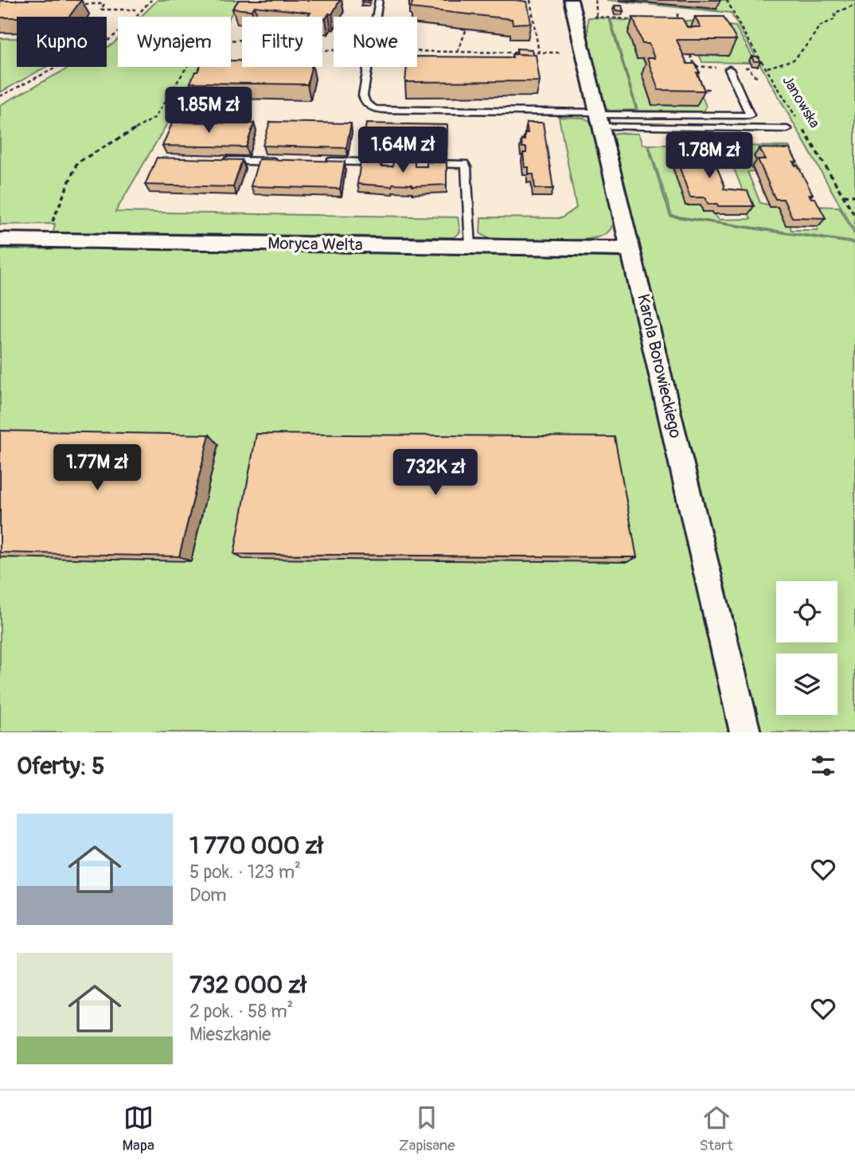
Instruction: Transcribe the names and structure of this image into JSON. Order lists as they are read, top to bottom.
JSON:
{
  "streets": {
    "street": ["Moryca Welta", "Karola Borowieckiego"],
    "path": ["Janowska"]
  },
  "crossings": [
    ["Moryca Welta", "Karola Borowieckiego"]
  ],
  "page": {
    "chip": [
      "Kupno",
      "Wynajem",
      "Filtry",
      "Nowe"
    ],
    "price": [
      "1.85M zł",
      "1.64M zł",
      "1.78M zł",
      "1.77M zł",
      "732K zł"
    ],
    "heading": "Oferty: 5",
    "list": [
      {
        "name": "1 770 000 zł",
        "note": "5 pok. · 123 m² · Dom"
      },
      {
        "name": "732 000 zł",
        "note": "2 pok. · 58 m² · Mieszkanie"
      }
    ],
    "tabs": ["Mapa", "Zapisane", "Start"]
  }
}
